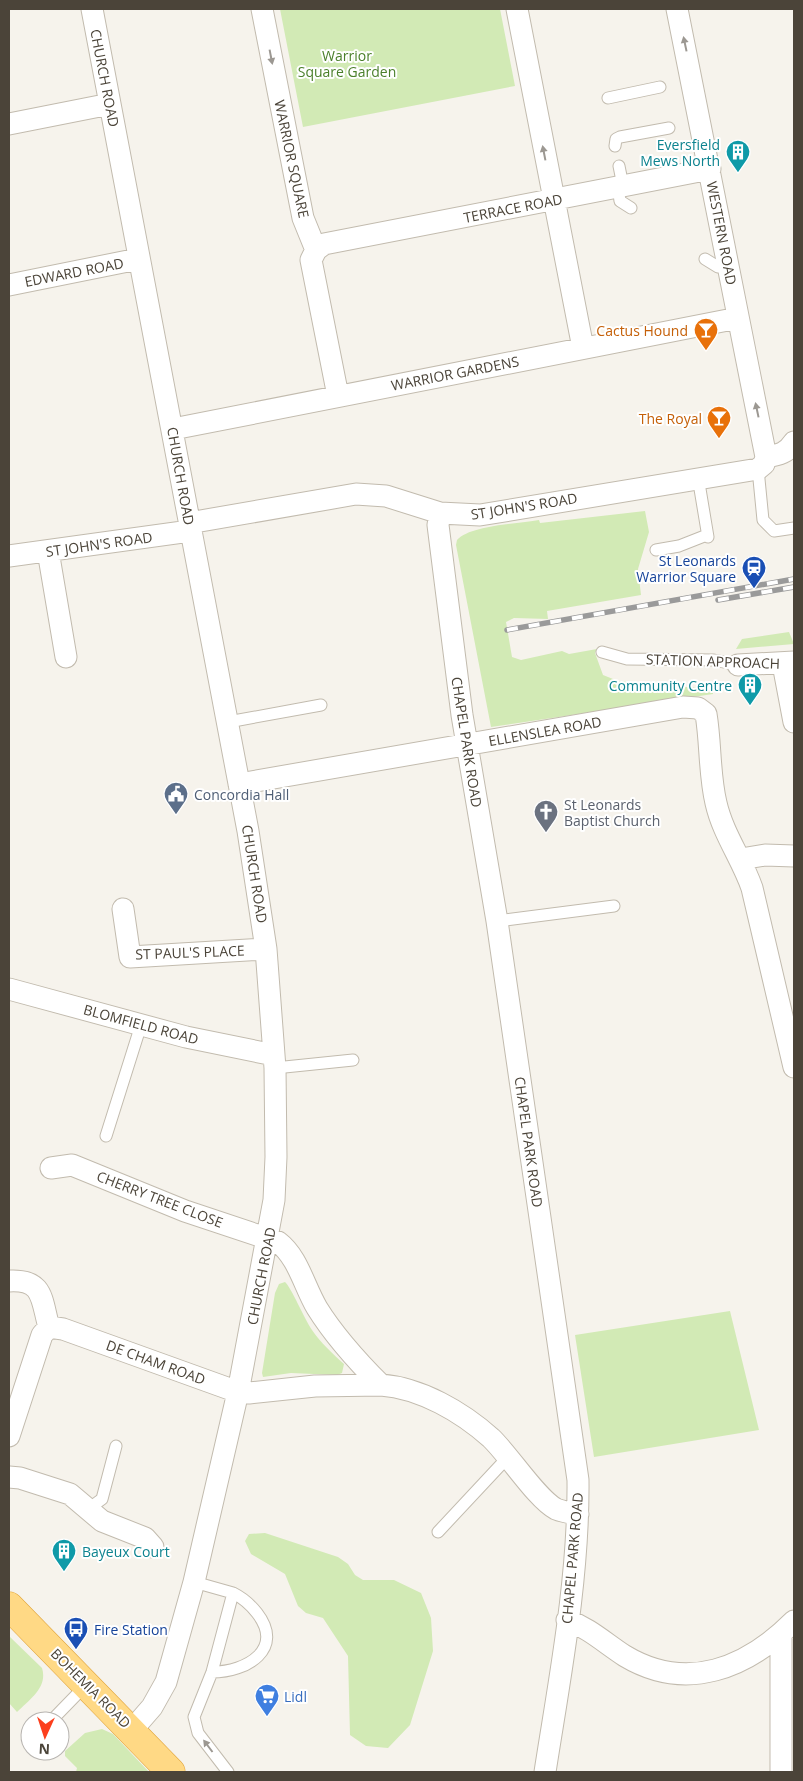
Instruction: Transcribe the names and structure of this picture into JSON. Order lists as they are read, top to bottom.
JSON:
{
  "streets": {
    "highway": ["BOHEMIA ROAD"],
    "street": [
      "CHURCH ROAD",
      "WARRIOR SQUARE",
      "TERRACE ROAD",
      "WESTERN ROAD",
      "EDWARD ROAD",
      "WARRIOR GARDENS",
      "ST JOHN'S ROAD",
      "STATION APPROACH",
      "ELLENSLEA ROAD",
      "CHAPEL PARK ROAD",
      "ST PAUL'S PLACE",
      "BLOMFIELD ROAD",
      "CHERRY TREE CLOSE",
      "DE CHAM ROAD"
    ]
  },
  "crossings": [
    ["CHURCH ROAD", "EDWARD ROAD"],
    ["CHURCH ROAD", "WARRIOR GARDENS"],
    ["CHURCH ROAD", "ST JOHN'S ROAD"],
    ["CHURCH ROAD", "ELLENSLEA ROAD"],
    ["CHURCH ROAD", "ST PAUL'S PLACE"],
    ["CHURCH ROAD", "BLOMFIELD ROAD"],
    ["CHURCH ROAD", "CHERRY TREE CLOSE"],
    ["CHURCH ROAD", "DE CHAM ROAD"],
    ["CHURCH ROAD", "BOHEMIA ROAD"],
    ["WARRIOR SQUARE", "TERRACE ROAD"],
    ["WARRIOR SQUARE", "WARRIOR GARDENS"],
    ["TERRACE ROAD", "WESTERN ROAD"],
    ["WESTERN ROAD", "WARRIOR GARDENS"],
    ["WESTERN ROAD", "ST JOHN'S ROAD"],
    ["ST JOHN'S ROAD", "CHAPEL PARK ROAD"],
    ["ELLENSLEA ROAD", "CHAPEL PARK ROAD"],
    ["CHAPEL PARK ROAD", "DE CHAM ROAD"]
  ],
  "one_way": ["WARRIOR SQUARE"],
  "parks": ["Warrior Square Garden"],
  "places": {
    "building": ["Eversfield Mews North", "Community Centre", "Bayeux Court"],
    "bar": ["Cactus Hound", "The Royal"],
    "station": ["St Leonards Warrior Square"],
    "public building": ["Concordia Hall"],
    "church": ["St Leonards Baptist Church"],
    "bus stop": ["Fire Station"],
    "supermarket": ["Lidl"]
  },
  "north": "bottom"
}
